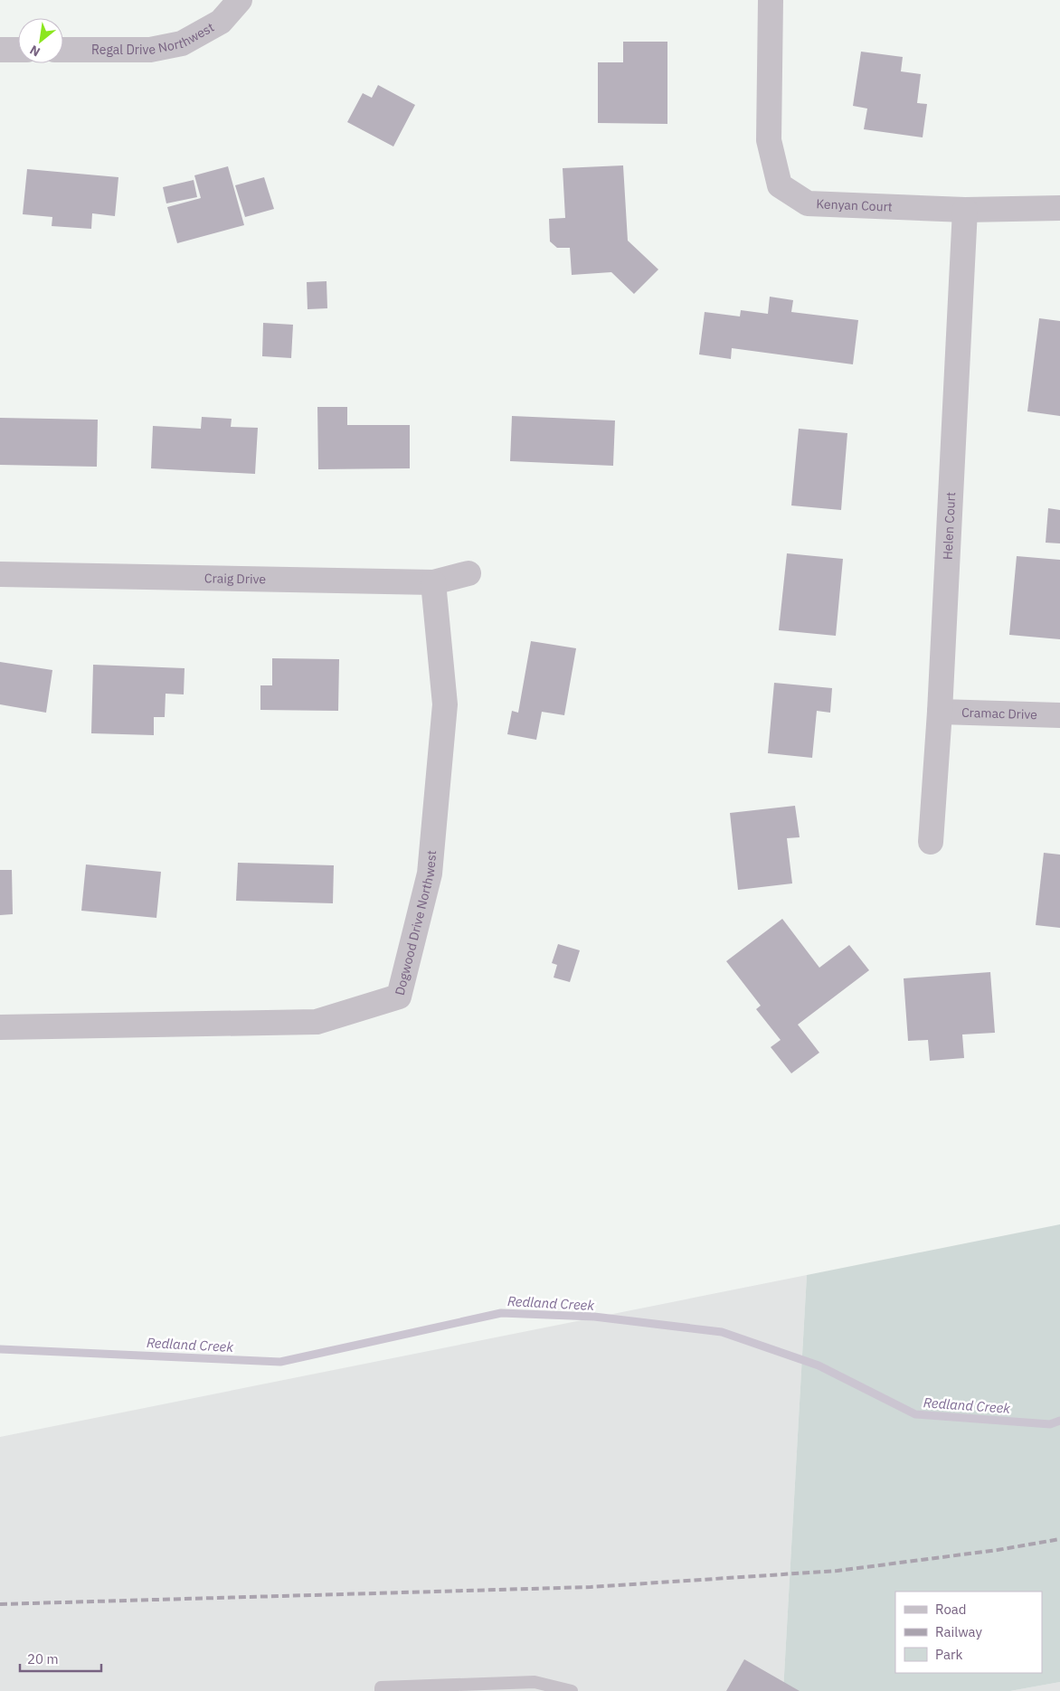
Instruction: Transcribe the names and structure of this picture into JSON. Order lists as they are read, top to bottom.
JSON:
{
  "streets": {
    "street": [
      "Regal Drive Northwest",
      "Kenyan Court",
      "Helen Court",
      "Craig Drive",
      "Cramac Drive",
      "Dogwood Drive Northwest"
    ]
  },
  "crossings": [
    ["Kenyan Court", "Helen Court"],
    ["Helen Court", "Cramac Drive"],
    ["Craig Drive", "Dogwood Drive Northwest"]
  ],
  "water": ["Redland Creek"],
  "legend": ["Road", "Railway", "Park"],
  "scale_bar": "20 m",
  "north": "bottom left"
}
